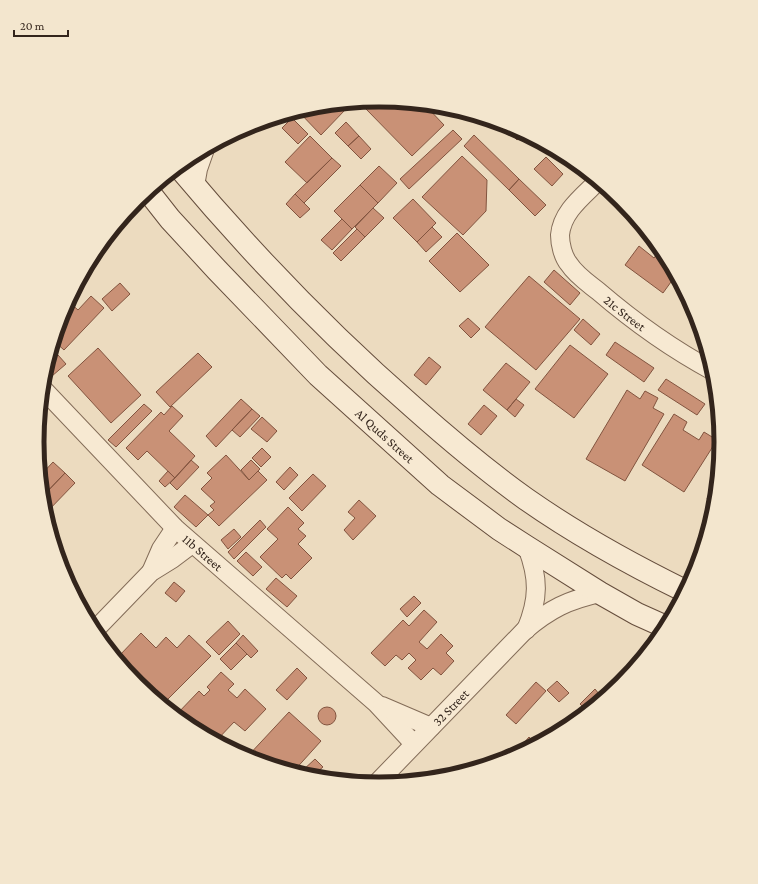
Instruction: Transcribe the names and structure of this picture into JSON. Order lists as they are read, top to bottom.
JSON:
{
  "streets": {
    "main road": ["Al Quds Street"],
    "street": ["21c Street", "11b Street", "32 Street"]
  },
  "crossings": [
    ["Al Quds Street", "32 Street"],
    ["11b Street", "32 Street"]
  ],
  "scale_bar": "20 m"
}
